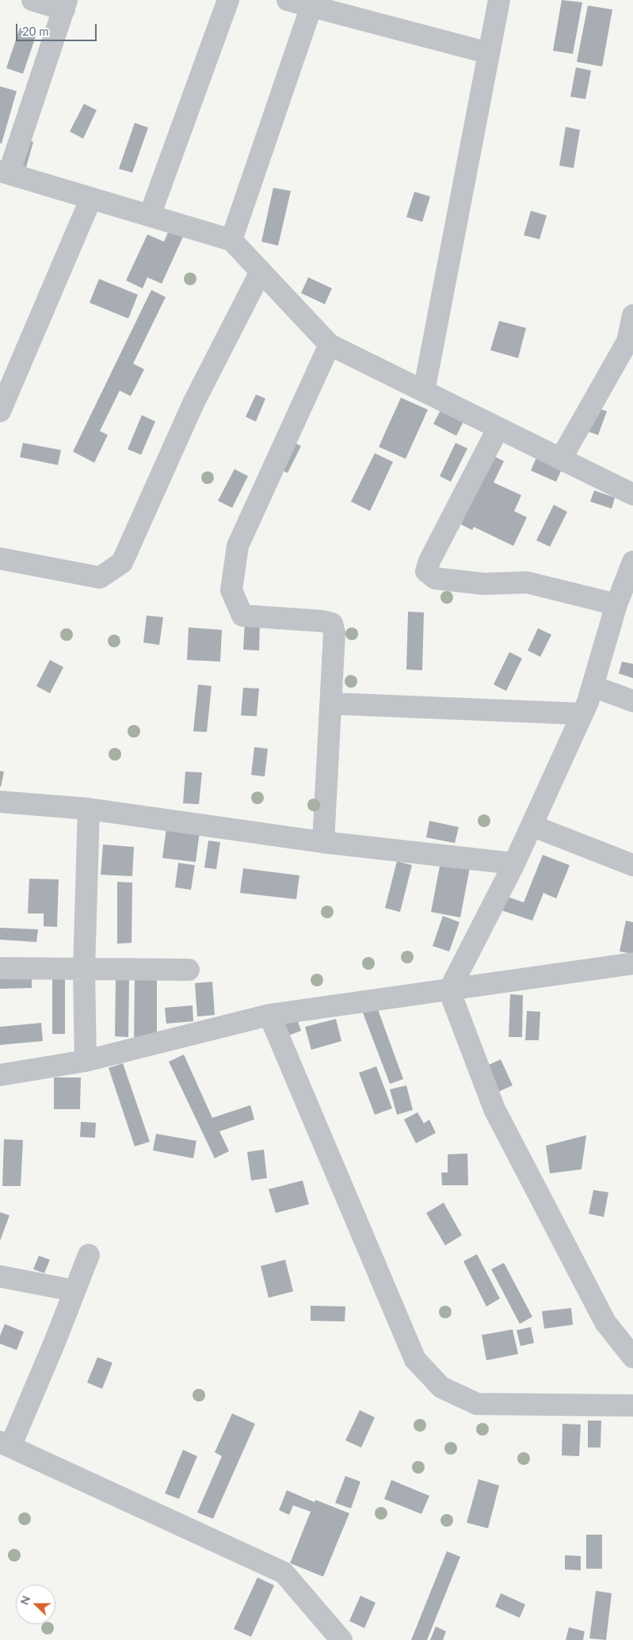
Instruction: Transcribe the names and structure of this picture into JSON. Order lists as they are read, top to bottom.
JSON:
{
  "scale_bar": "20 m",
  "north": "left"
}
